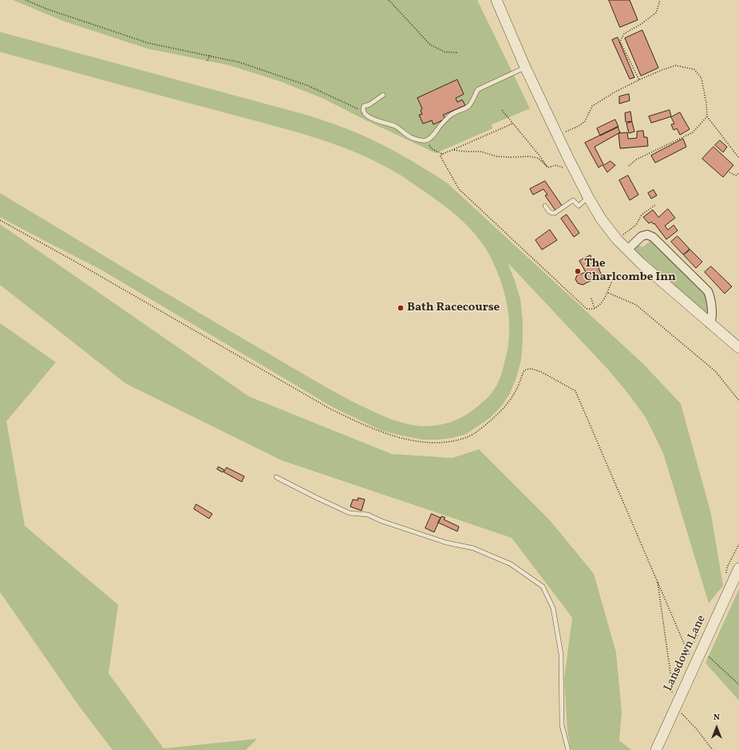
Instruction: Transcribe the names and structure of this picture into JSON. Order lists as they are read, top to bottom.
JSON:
{
  "streets": {
    "street": ["Lansdown Lane"]
  },
  "places": ["The Charlcombe Inn", "Bath Racecourse"],
  "north": "top"
}
